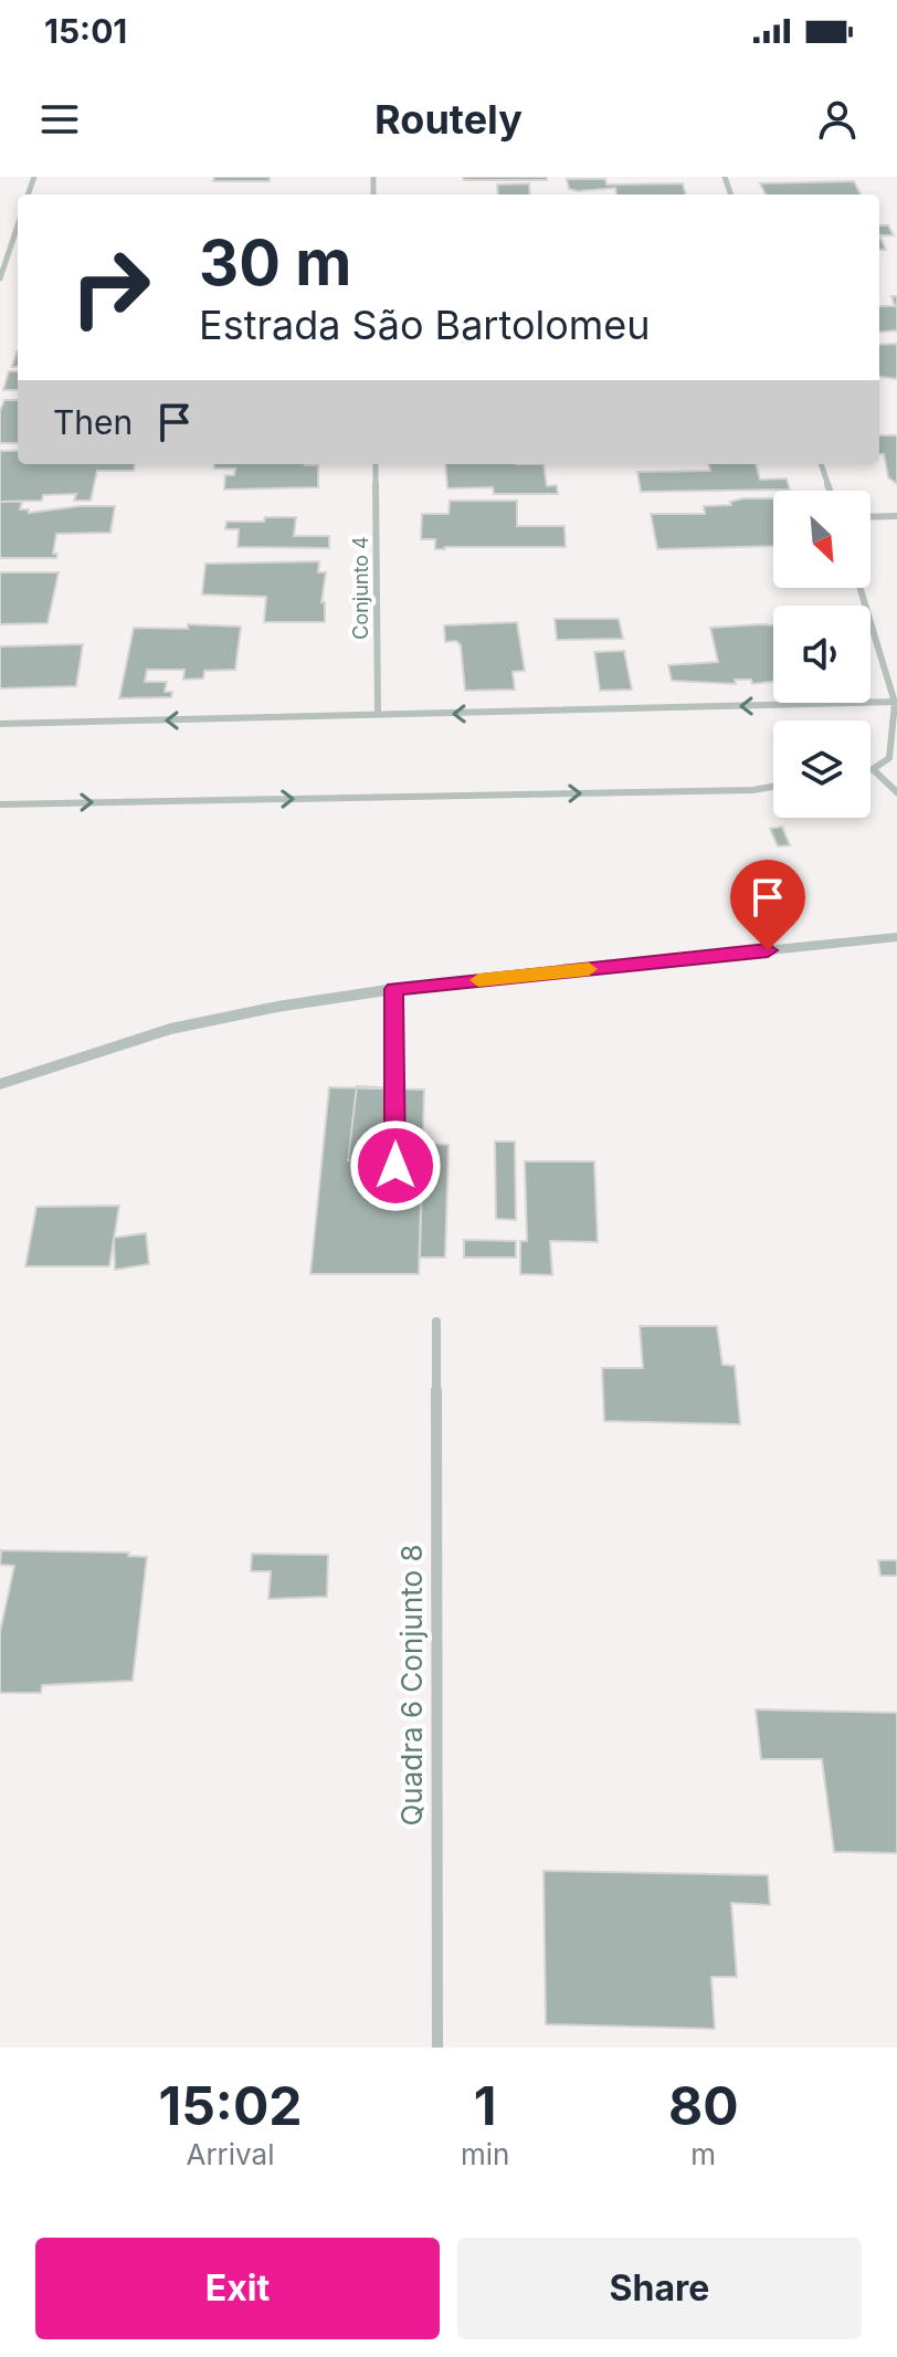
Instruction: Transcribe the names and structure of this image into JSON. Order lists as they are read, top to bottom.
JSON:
{
  "streets": {
    "street": ["Conjunto 4", "Quadra 6 Conjunto 8"]
  },
  "north": "bottom right",
  "page": {
    "status": "15:01",
    "header": "Routely",
    "turn": ["30 m", "Estrada São Bartolomeu"],
    "then": "Then",
    "eta": [
      "15:02",
      "Arrival",
      "1",
      "min",
      "80",
      "m"
    ],
    "buttons": ["Exit", "Share"]
  }
}
